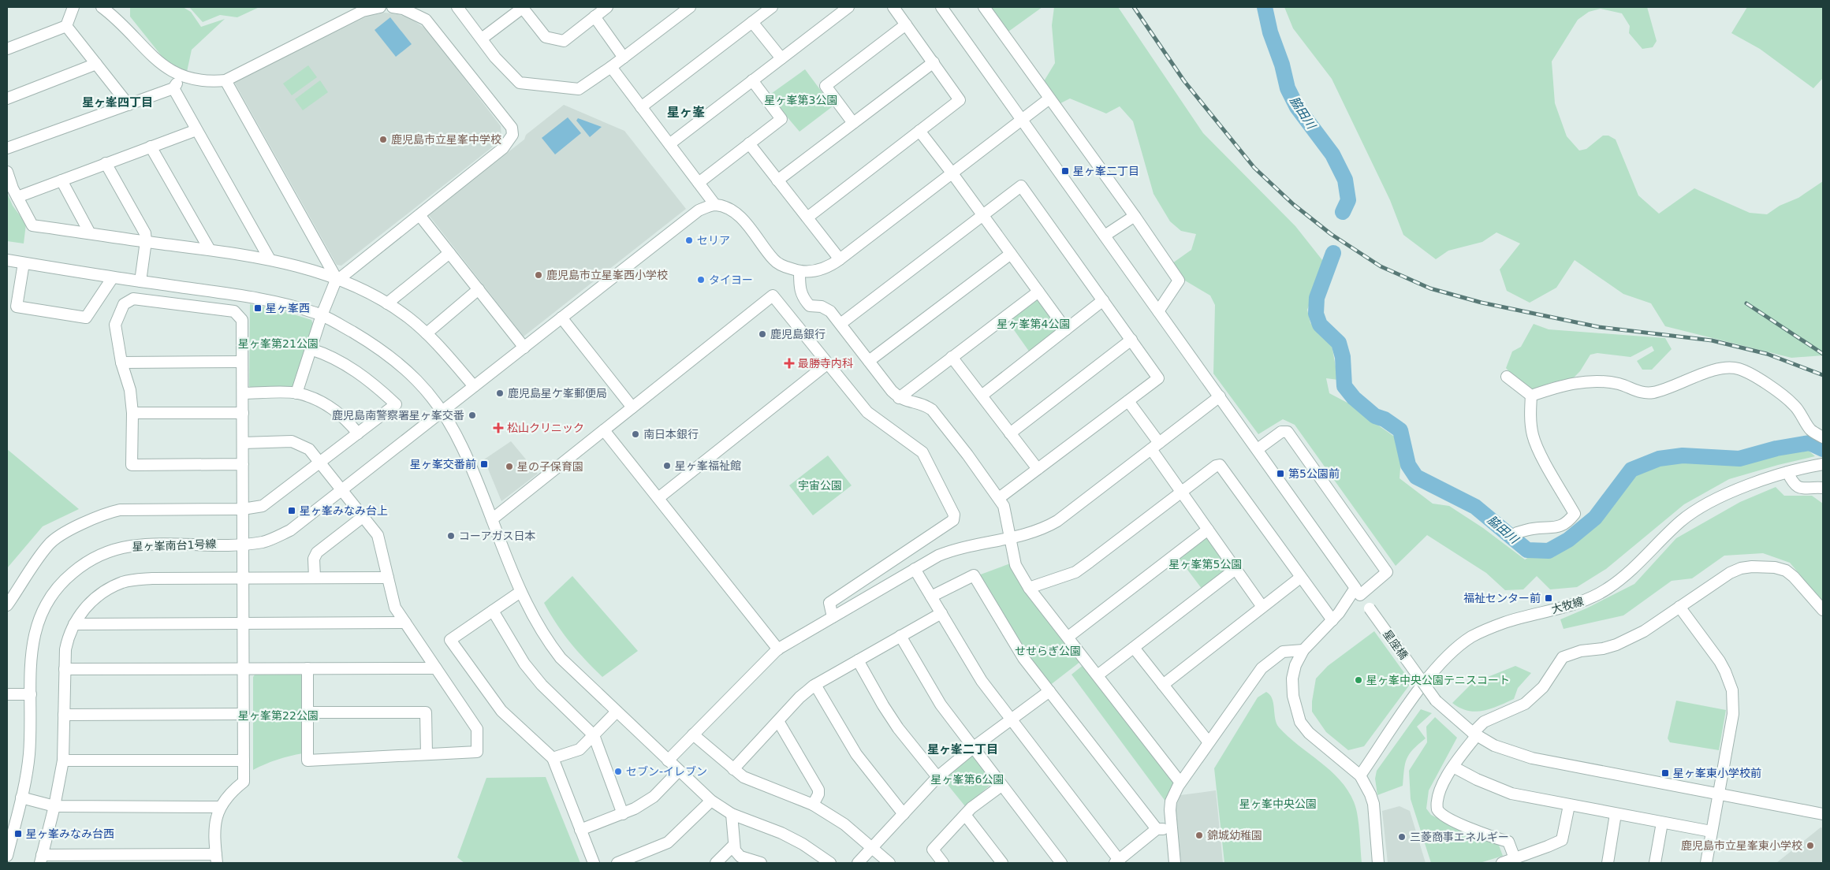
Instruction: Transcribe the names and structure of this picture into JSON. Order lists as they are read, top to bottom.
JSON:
{
  "streets": {
    "street": ["星ヶ峯南台1号線", "大牧線", "星座橋"]
  },
  "districts": ["星ヶ峯四丁目", "星ヶ峯", "星ヶ峯二丁目"],
  "water": ["脇田川"],
  "parks": [
    "星ヶ峯第3公園",
    "星ヶ峯第4公園",
    "星ヶ峯第21公園",
    "宇宙公園",
    "星ヶ峯第5公園",
    "せせらぎ公園",
    "星ヶ峯第22公園",
    "星ヶ峯第6公園",
    "星ヶ峯中央公園"
  ],
  "places": {
    "other": [
      "鹿児島市立星峯中学校",
      "セリア",
      "鹿児島市立星峯西小学校",
      "タイヨー",
      "鹿児島銀行",
      "鹿児島星ケ峯郵便局",
      "鹿児島南警察署星ヶ峯交番",
      "南日本銀行",
      "星ヶ峯福祉館",
      "星の子保育園",
      "コーアガス日本",
      "星ヶ峯中央公園テニスコート",
      "セブン-イレブン",
      "錦城幼稚園",
      "三菱商事エネルギー",
      "鹿児島市立星峯東小学校"
    ],
    "transit": [
      "星ヶ峯二丁目",
      "星ヶ峯西",
      "星ヶ峯交番前",
      "第5公園前",
      "星ヶ峯みなみ台上",
      "福祉センター前",
      "星ヶ峯東小学校前",
      "星ヶ峯みなみ台西"
    ],
    "health": ["最勝寺内科", "松山クリニック"]
  }
}
